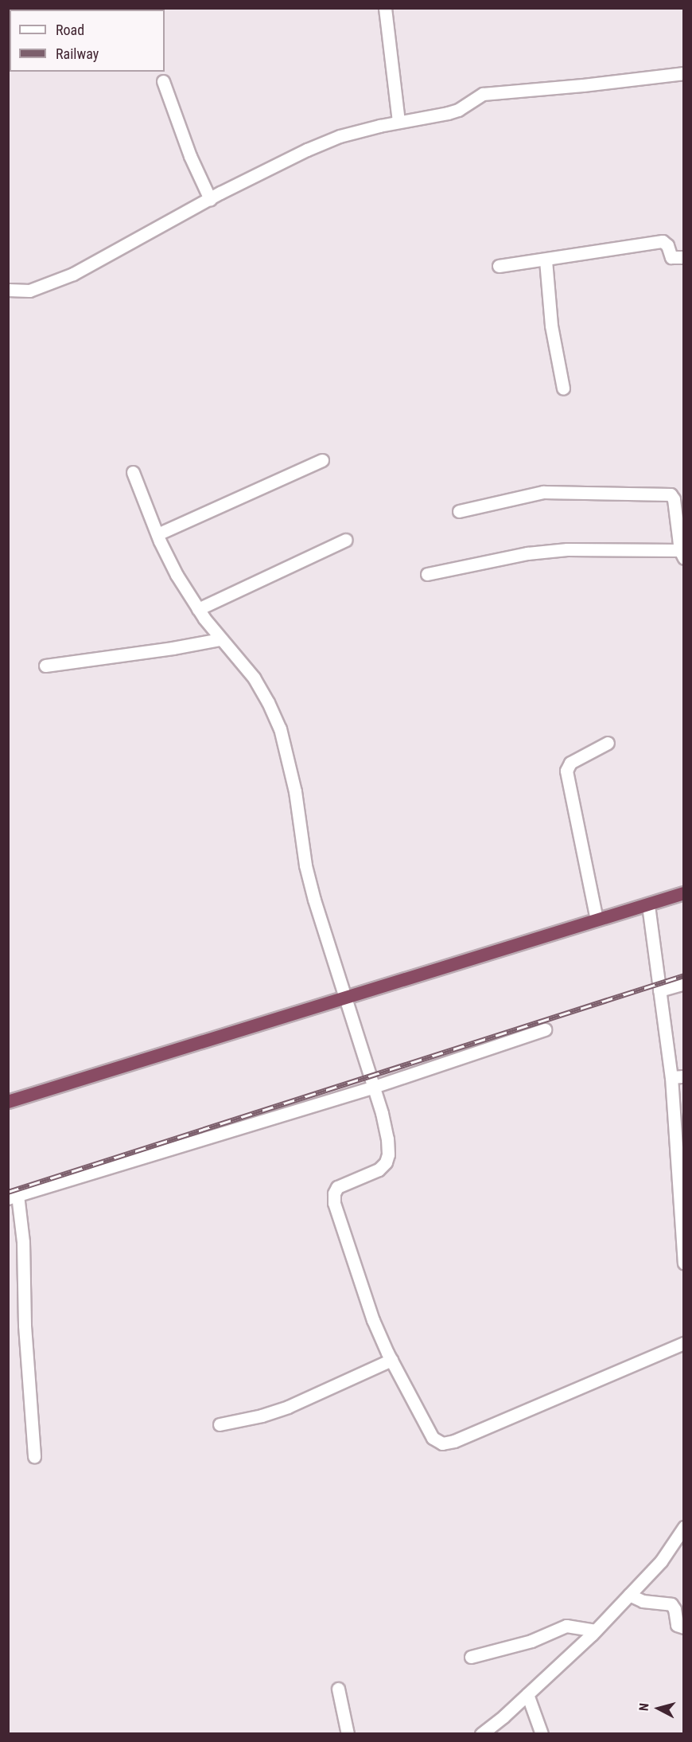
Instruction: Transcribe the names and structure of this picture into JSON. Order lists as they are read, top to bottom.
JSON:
{
  "legend": ["Road", "Railway"],
  "north": "left"
}
